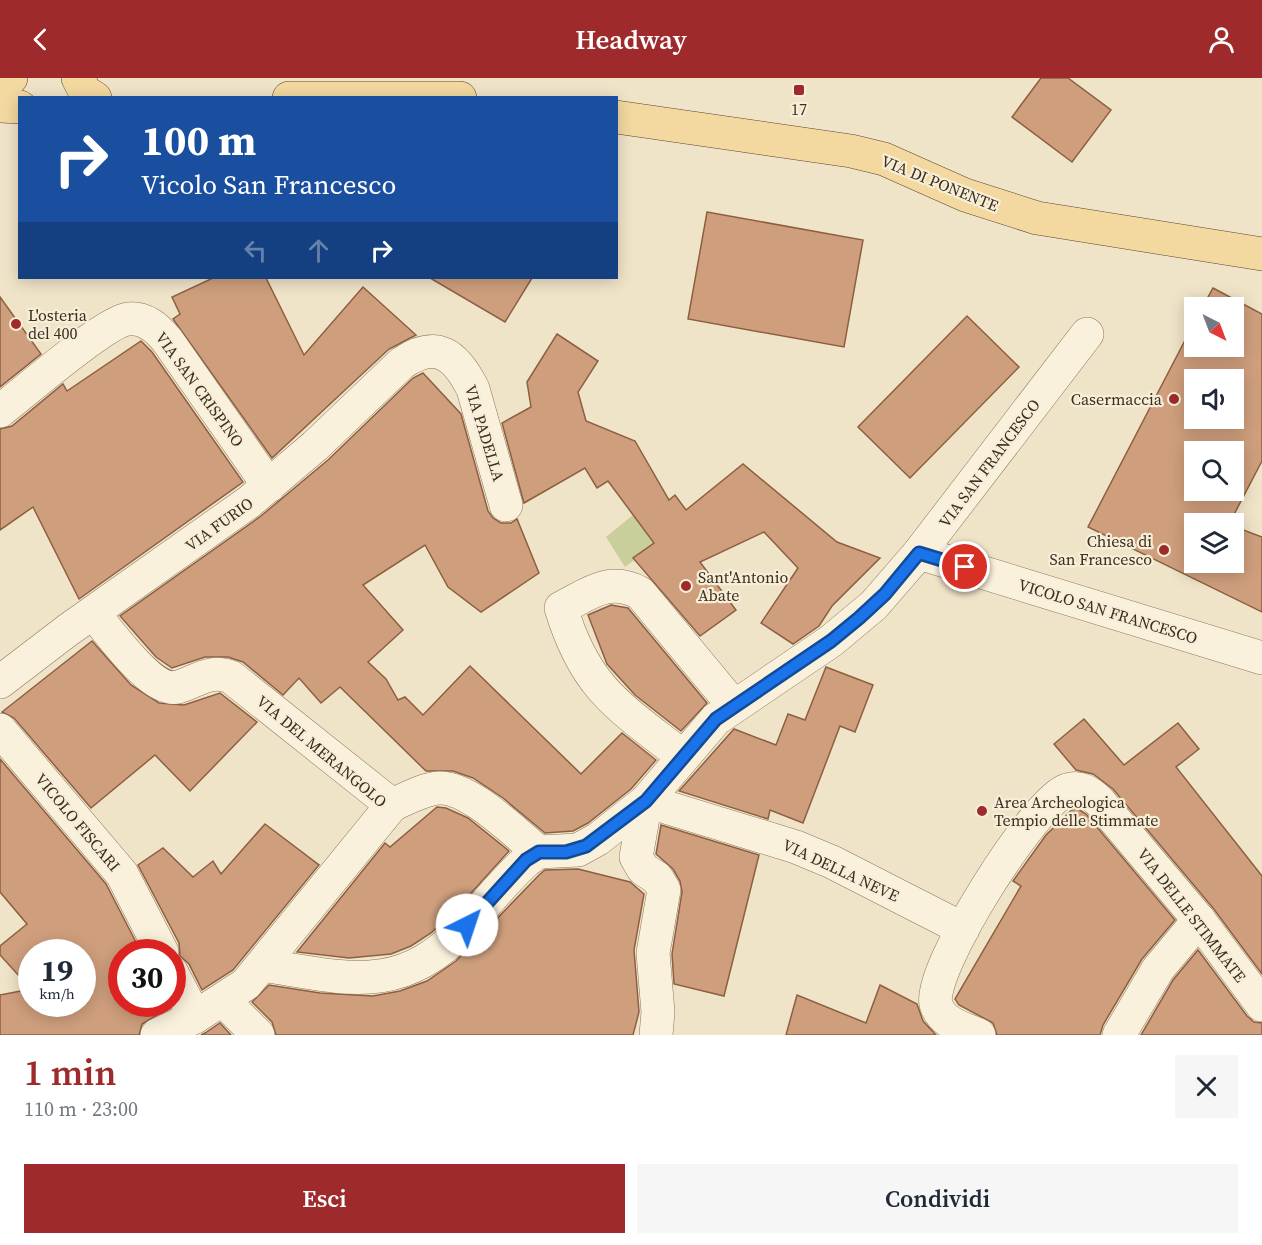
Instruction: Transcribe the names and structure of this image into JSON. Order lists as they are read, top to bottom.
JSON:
{
  "streets": {
    "main road": ["VIA DI PONENTE"],
    "street": [
      "VIA SAN CRISPINO",
      "VIA PADELLA",
      "VIA SAN FRANCESCO",
      "VIA FURIO",
      "VICOLO SAN FRANCESCO",
      "VIA DEL MERANGOLO",
      "VICOLO FISCARI",
      "VIA DELLA NEVE",
      "VIA DELLE STIMMATE"
    ]
  },
  "crossings": [
    ["VIA SAN CRISPINO", "VIA FURIO"],
    ["VIA PADELLA", "VIA FURIO"],
    ["VIA SAN FRANCESCO", "VICOLO SAN FRANCESCO"],
    ["VIA SAN FRANCESCO", "VIA DELLA NEVE"],
    ["VIA FURIO", "VIA DEL MERANGOLO"],
    ["VIA DELLA NEVE", "VIA DELLE STIMMATE"]
  ],
  "places": {
    "transit": ["17"],
    "other": [
      "L'osteria del 400",
      "Casermaccia",
      "Chiesa di San Francesco",
      "Sant'Antonio Abate",
      "Area Archeologica Tempio delle Stimmate"
    ]
  },
  "north": "bottom right",
  "page": {
    "header": "Headway",
    "turn": ["100 m", "Vicolo San Francesco"],
    "speed": "19 km/h",
    "limit": "30",
    "heading": ["1 min", "110 m · 23:00"],
    "buttons": ["Esci", "Condividi"]
  }
}
